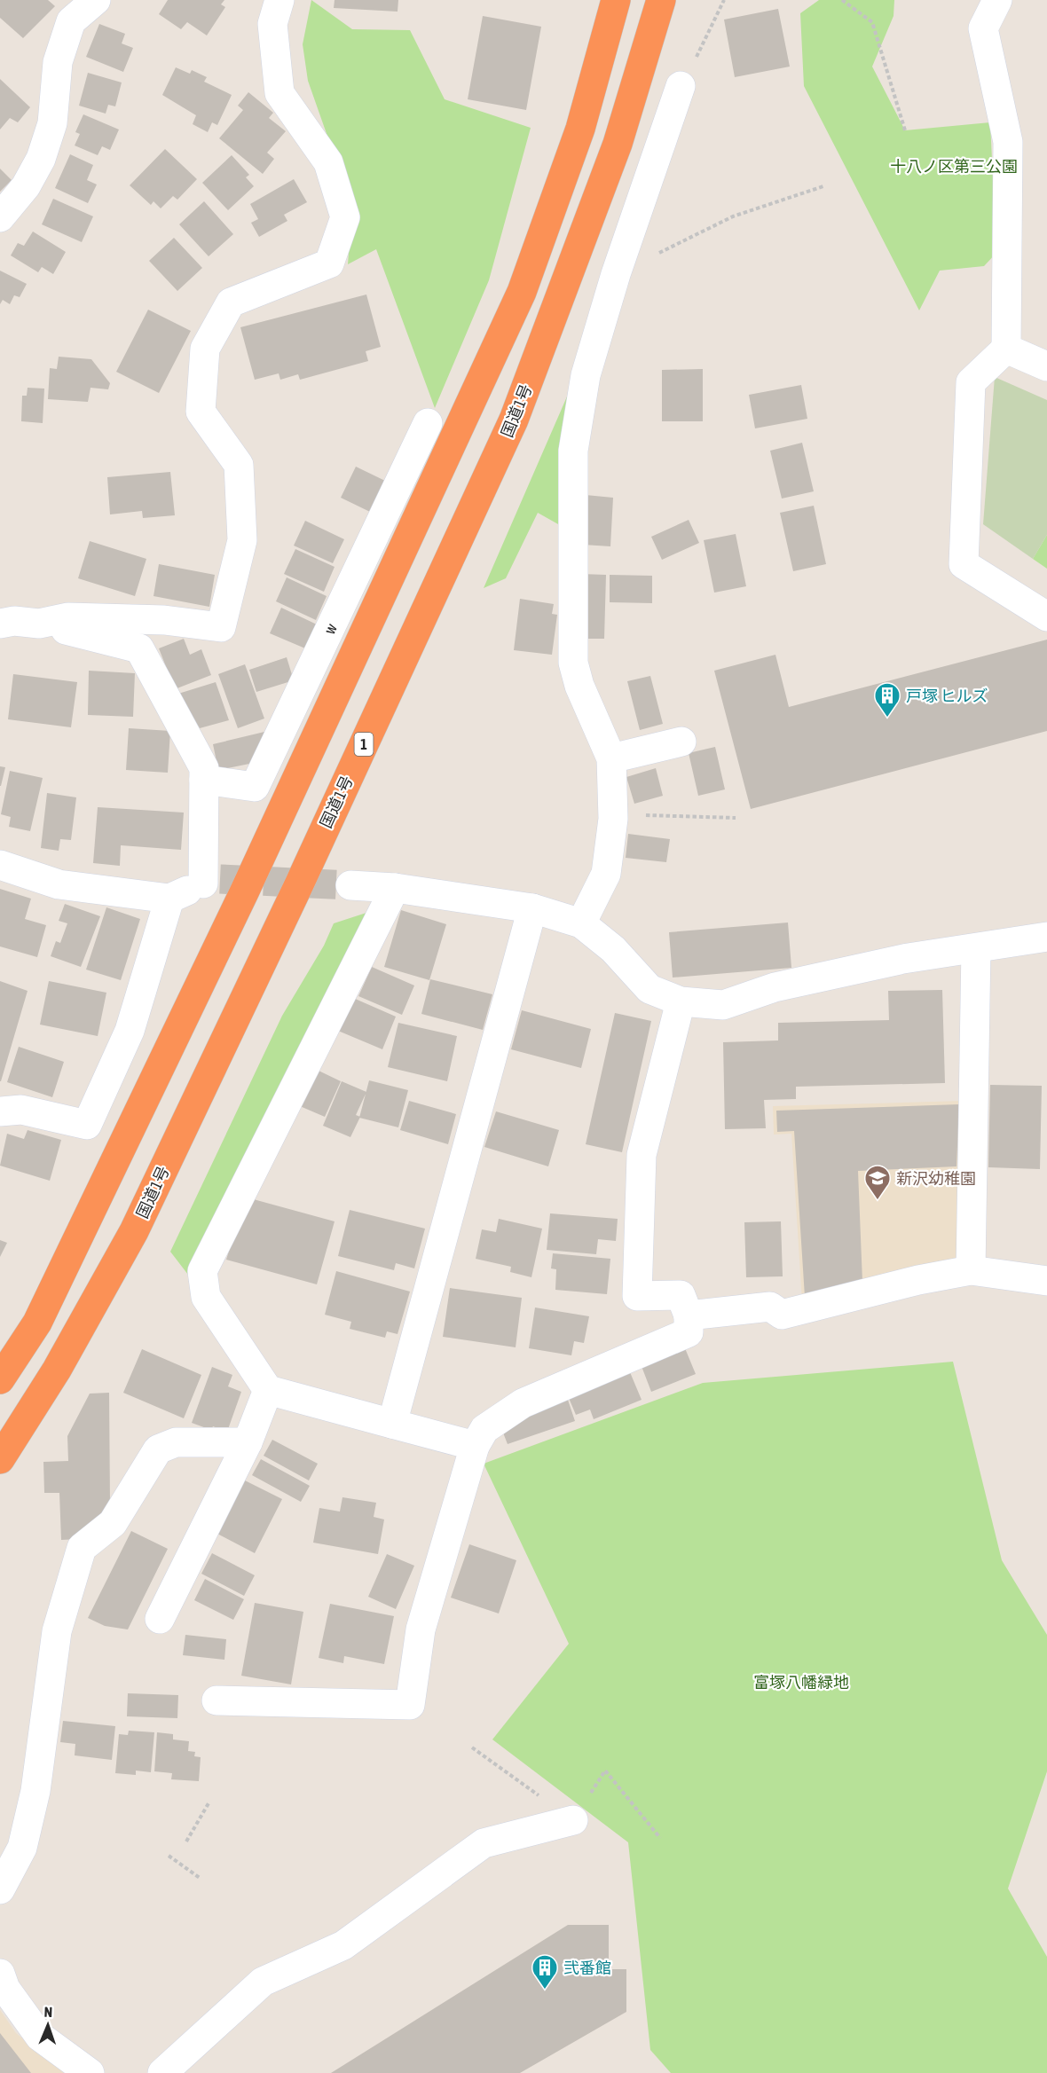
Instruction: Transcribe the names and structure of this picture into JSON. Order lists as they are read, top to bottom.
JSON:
{
  "streets": {
    "highway": ["国道1号", "1"],
    "street": ["w"]
  },
  "parks": ["十八ノ区第三公園", "富塚八幡緑地"],
  "places": {
    "building": ["戸塚 ヒルズ", "弐番館"],
    "school or university": ["新沢幼稚園"]
  },
  "north": "top"
}
